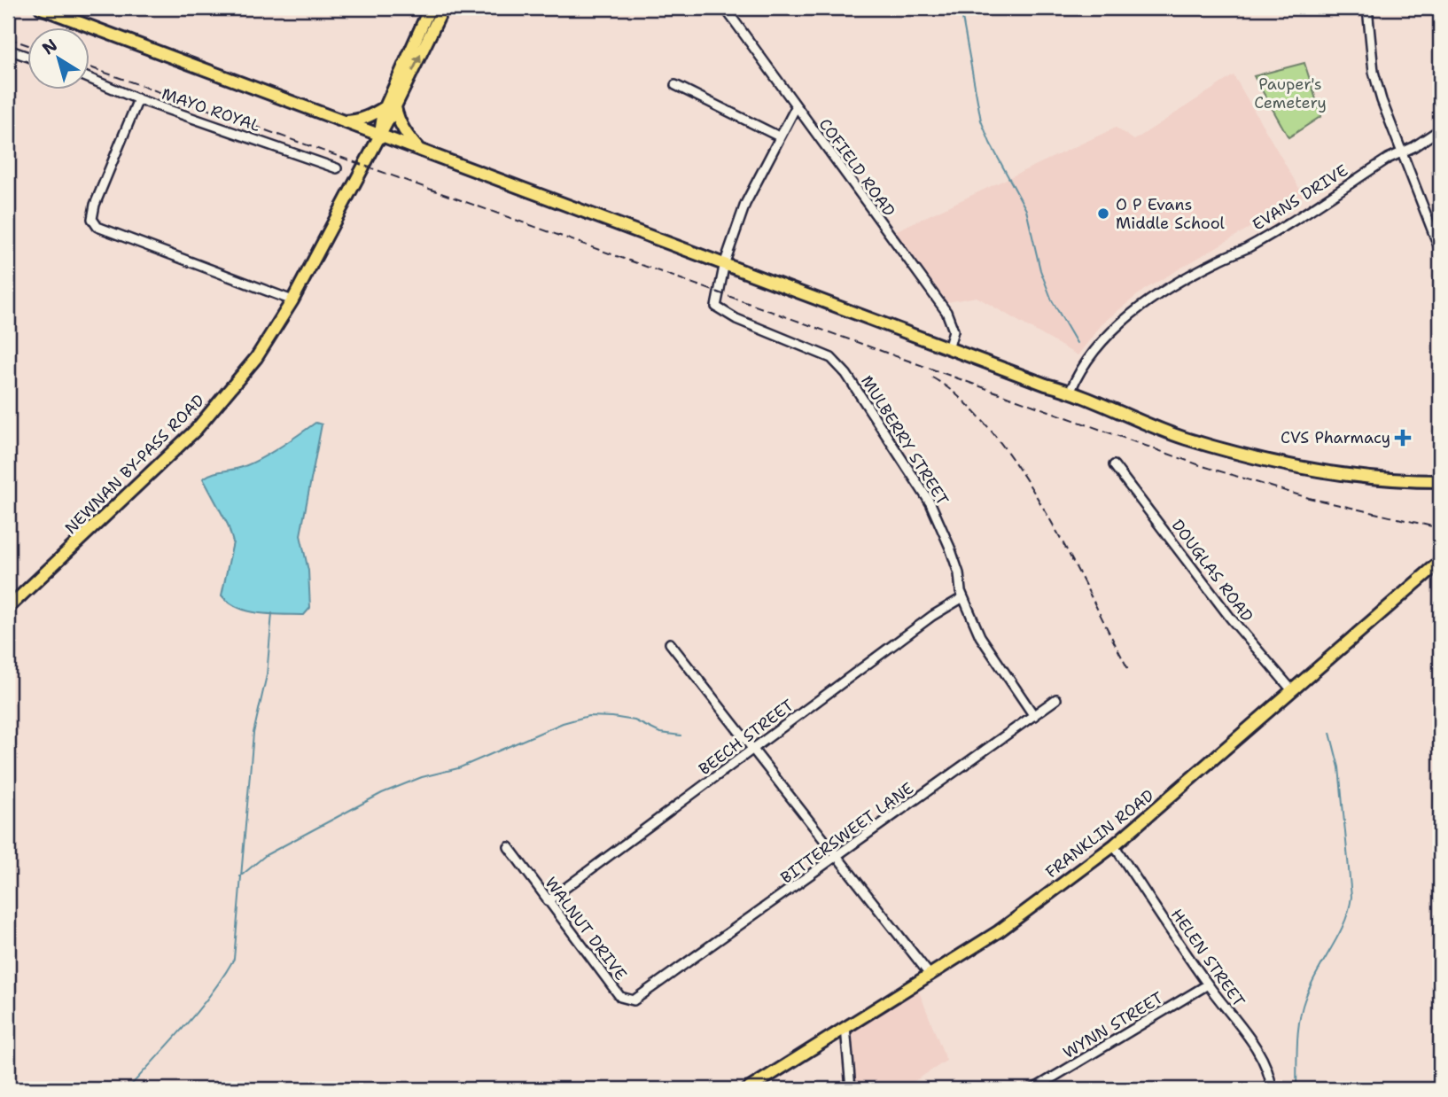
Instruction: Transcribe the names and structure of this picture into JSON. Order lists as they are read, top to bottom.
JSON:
{
  "streets": {
    "main road": ["NEWNAN BY-PASS ROAD", "FRANKLIN ROAD"],
    "street": [
      "MAYO ROYAL",
      "COFIELD ROAD",
      "EVANS DRIVE",
      "MULBERRY STREET",
      "DOUGLAS ROAD",
      "BEECH STREET",
      "BITTERSWEET LANE",
      "WALNUT DRIVE",
      "HELEN STREET",
      "WYNN STREET"
    ]
  },
  "crossings": [
    ["MULBERRY STREET", "BEECH STREET"],
    ["MULBERRY STREET", "BITTERSWEET LANE"],
    ["DOUGLAS ROAD", "FRANKLIN ROAD"],
    ["BEECH STREET", "WALNUT DRIVE"],
    ["BITTERSWEET LANE", "WALNUT DRIVE"],
    ["FRANKLIN ROAD", "HELEN STREET"],
    ["HELEN STREET", "WYNN STREET"]
  ],
  "parks": ["Pauper's Cemetery"],
  "places": {
    "other": ["O P Evans Middle School"],
    "health": ["CVS Pharmacy"]
  },
  "north": "top left"
}
